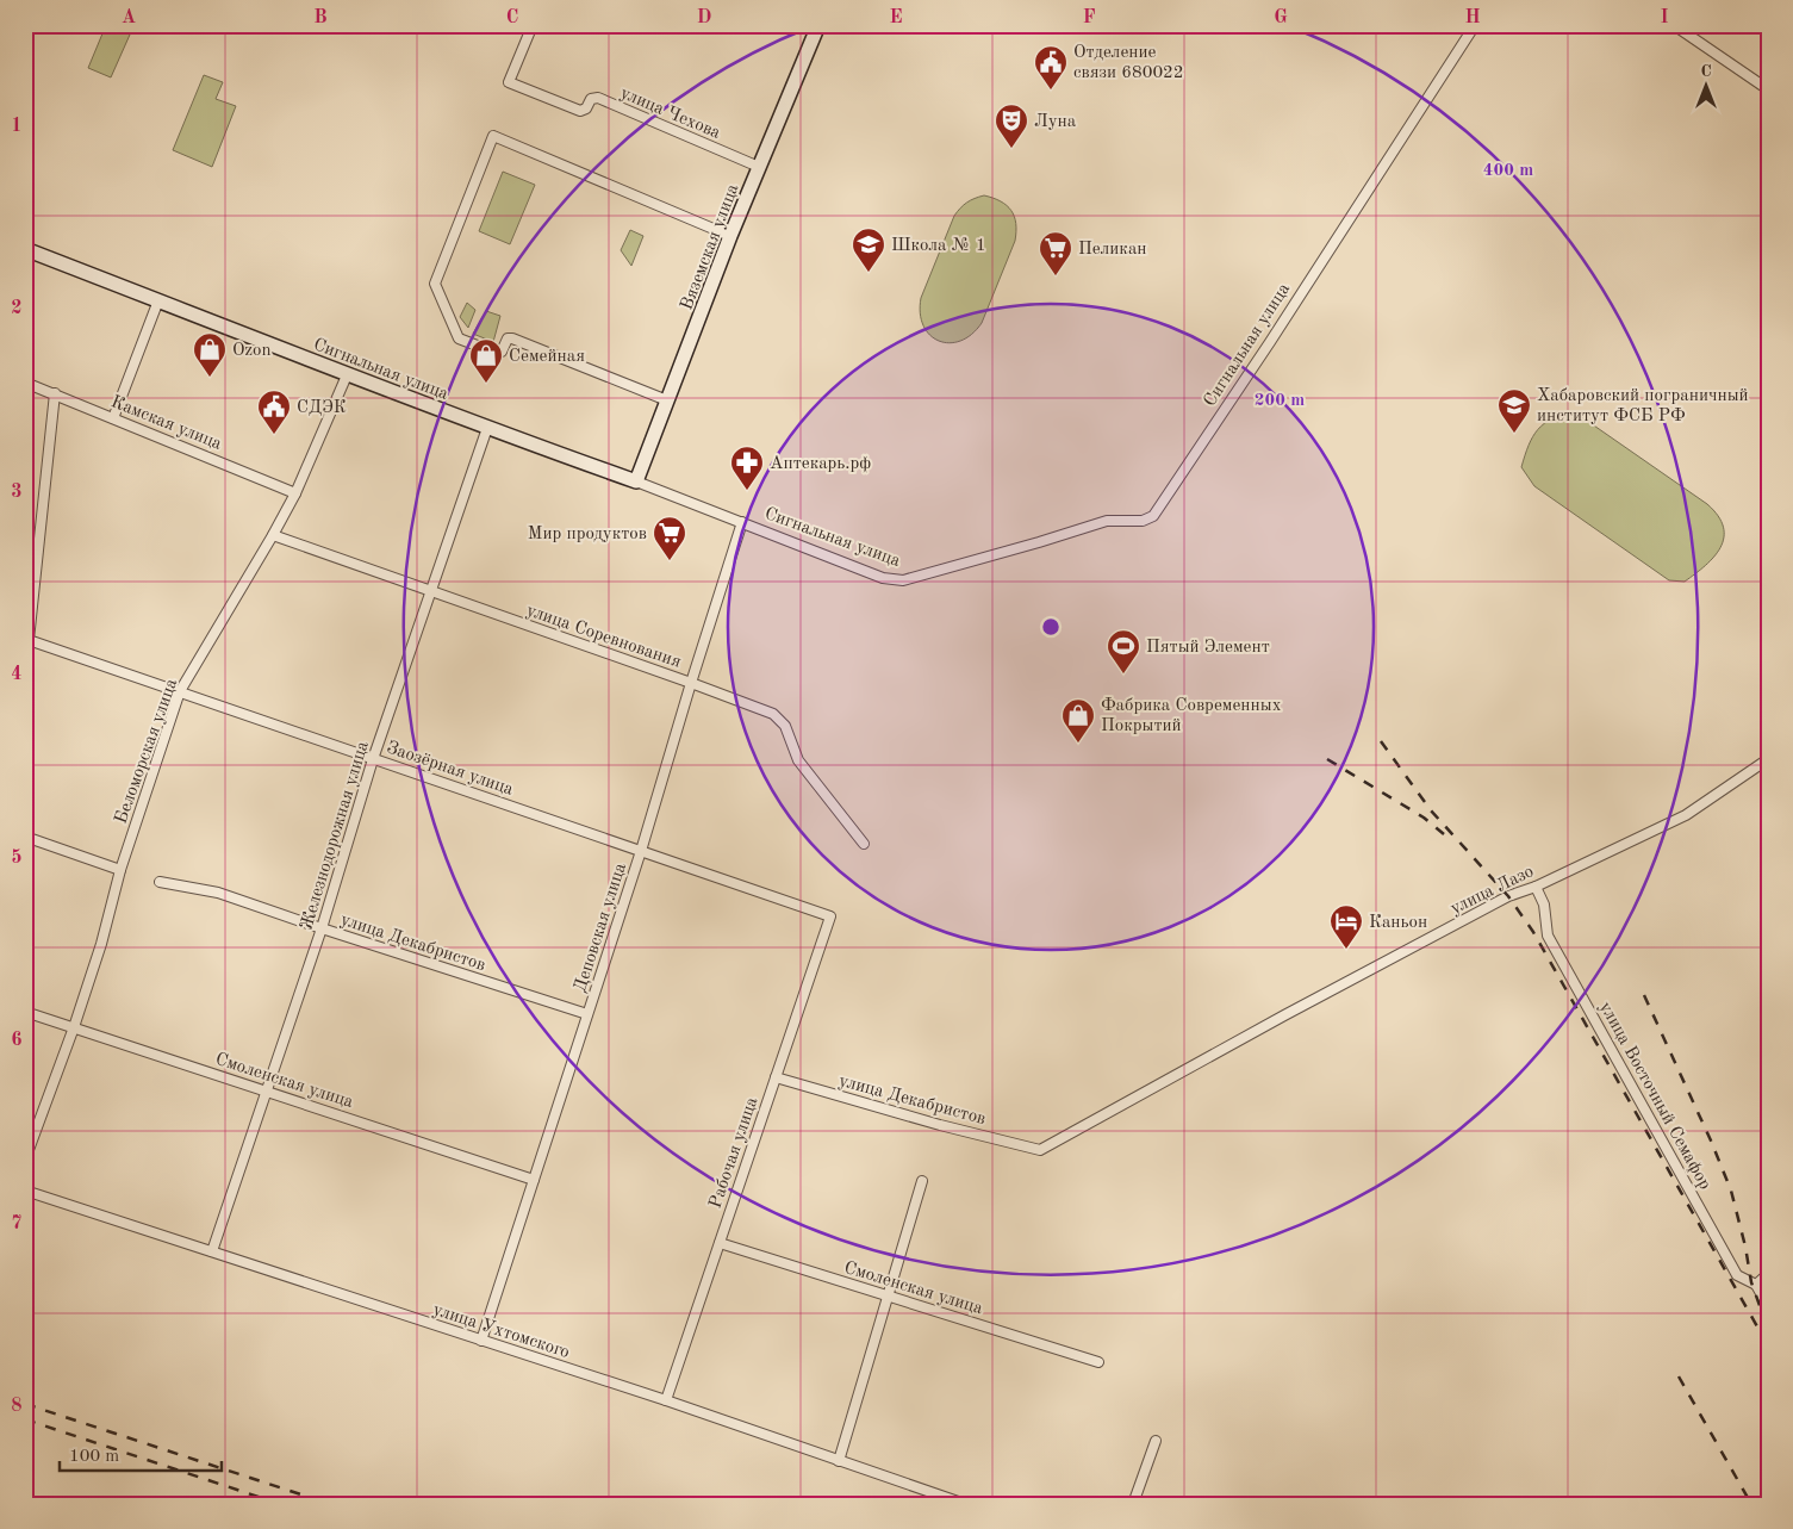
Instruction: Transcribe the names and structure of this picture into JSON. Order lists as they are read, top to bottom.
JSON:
{
  "streets": {
    "street": [
      "улица Чехова",
      "Вяземская улица",
      "Сигнальная улица",
      "Камская улица",
      "улица Соревнования",
      "Беломорская улица",
      "Заозёрная улица",
      "Железнодорожная улица",
      "улица Лазо",
      "Деповская улица",
      "улица Декабристов",
      "Смоленская улица",
      "улица Восточный Семафор",
      "Рабочая улица",
      "улица Ухтомского"
    ]
  },
  "crossings": [
    ["улица Чехова", "Вяземская улица"],
    ["Вяземская улица", "Сигнальная улица"],
    ["Сигнальная улица", "Беломорская улица"],
    ["Сигнальная улица", "Железнодорожная улица"],
    ["Сигнальная улица", "Деповская улица"],
    ["Камская улица", "Беломорская улица"],
    ["улица Соревнования", "Беломорская улица"],
    ["улица Соревнования", "Железнодорожная улица"],
    ["улица Соревнования", "Деповская улица"],
    ["Беломорская улица", "Заозёрная улица"],
    ["Беломорская улица", "Смоленская улица"],
    ["Заозёрная улица", "Железнодорожная улица"],
    ["Заозёрная улица", "Деповская улица"],
    ["Заозёрная улица", "Рабочая улица"],
    ["Железнодорожная улица", "улица Декабристов"],
    ["Железнодорожная улица", "Смоленская улица"],
    ["Железнодорожная улица", "улица Ухтомского"],
    ["улица Лазо", "улица Декабристов"],
    ["улица Лазо", "улица Восточный Семафор"],
    ["Деповская улица", "улица Декабристов"],
    ["Деповская улица", "Смоленская улица"],
    ["Деповская улица", "улица Ухтомского"],
    ["улица Декабристов", "Рабочая улица"],
    ["Смоленская улица", "Рабочая улица"],
    ["Рабочая улица", "улица Ухтомского"]
  ],
  "places": {
    "public building": ["Отделение связи 680022", "СДЭК"],
    "theatre": ["Луна"],
    "school or university": ["Школа № 1", "Хабаровский пограничный институт ФСБ РФ"],
    "supermarket": ["Пеликан", "Мир продуктов"],
    "shop": ["Ozon", "Семейная", "Фабрика Современных Покрытий"],
    "pharmacy": ["Аптекарь.рф"],
    "sports": ["Пятый Элемент"],
    "hotel": ["Каньон"]
  },
  "scale_bar": "100 m",
  "north": "top",
  "grid": {
    "columns": [
      "A",
      "B",
      "C",
      "D",
      "E",
      "F",
      "G",
      "H",
      "I"
    ],
    "rows": [
      "1",
      "2",
      "3",
      "4",
      "5",
      "6",
      "7",
      "8"
    ]
  },
  "rings": ["400 m", "200 m"]
}
